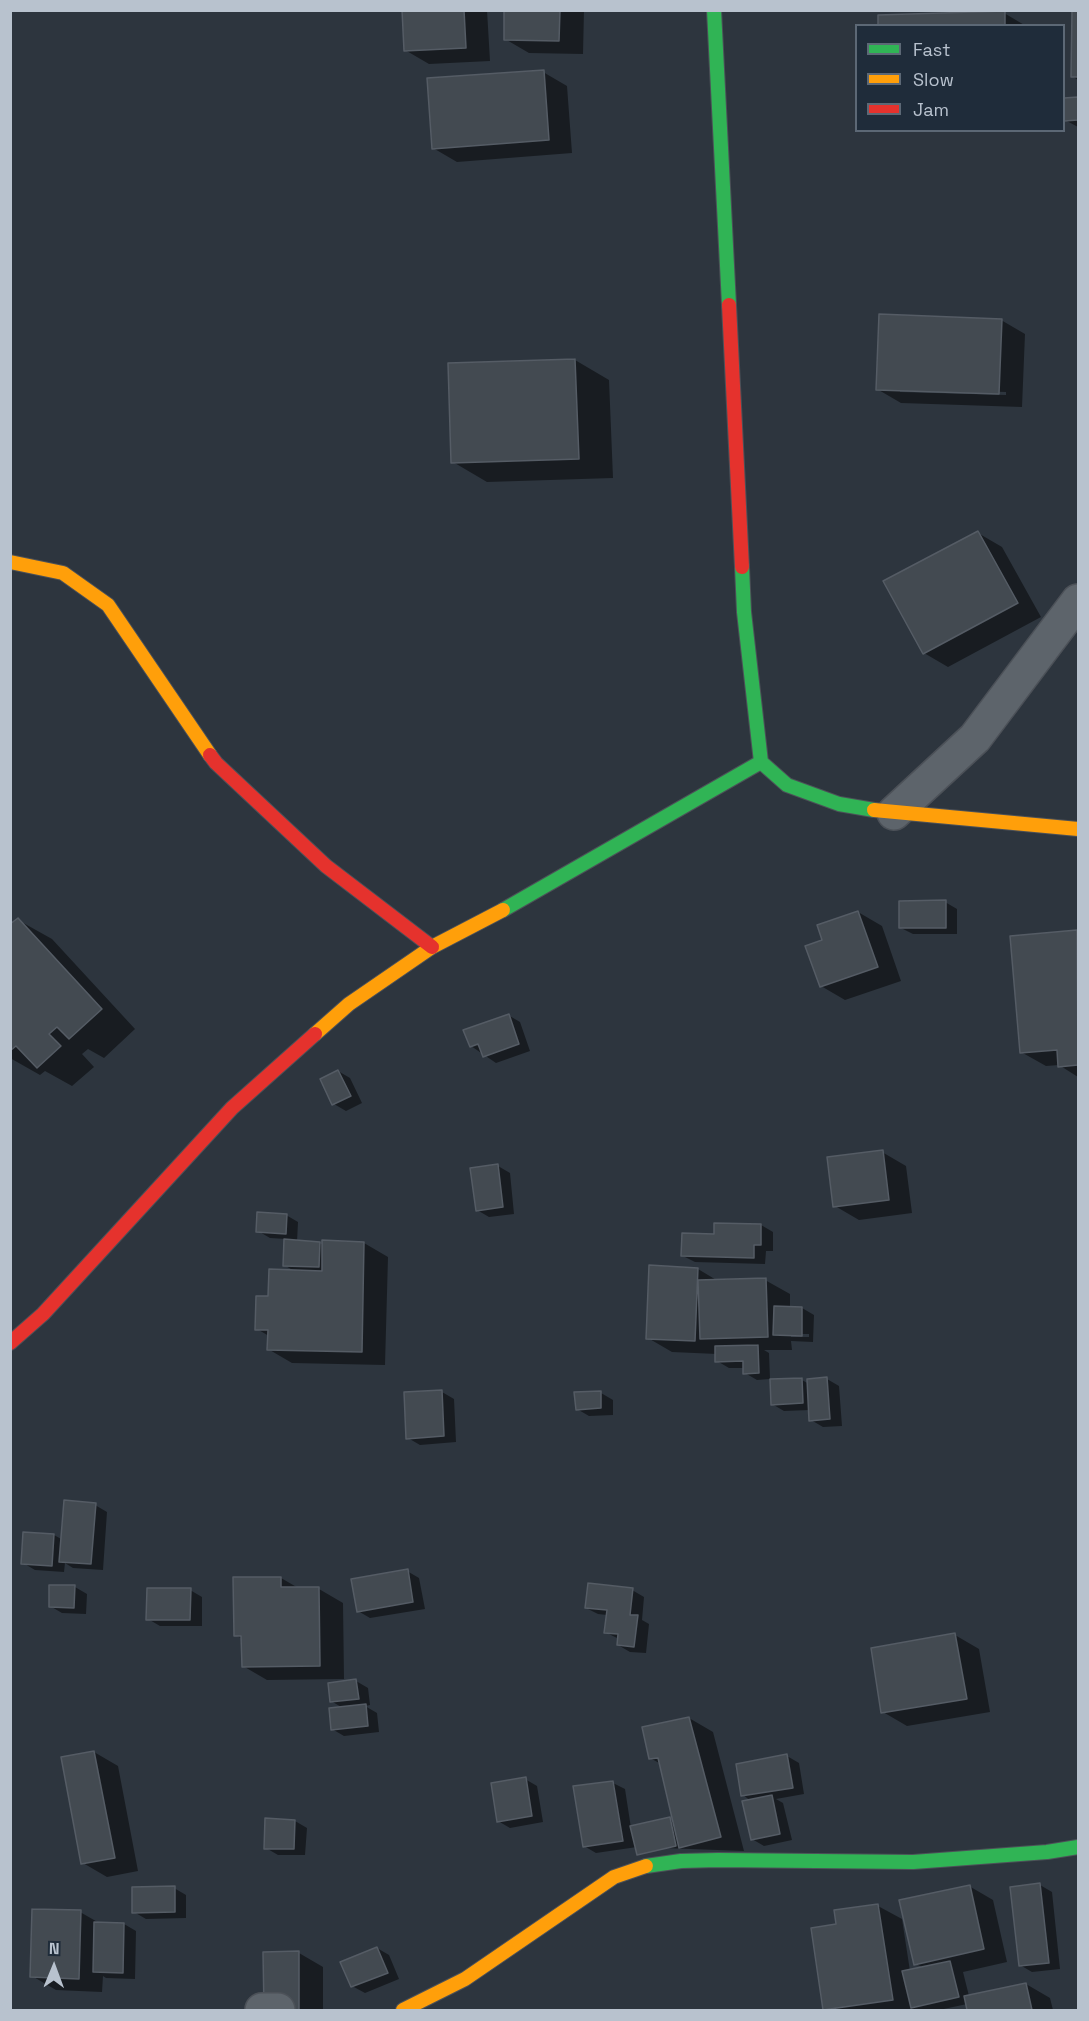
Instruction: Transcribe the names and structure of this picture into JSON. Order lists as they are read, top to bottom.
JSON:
{
  "legend": ["Fast", "Slow", "Jam"],
  "north": "top"
}
